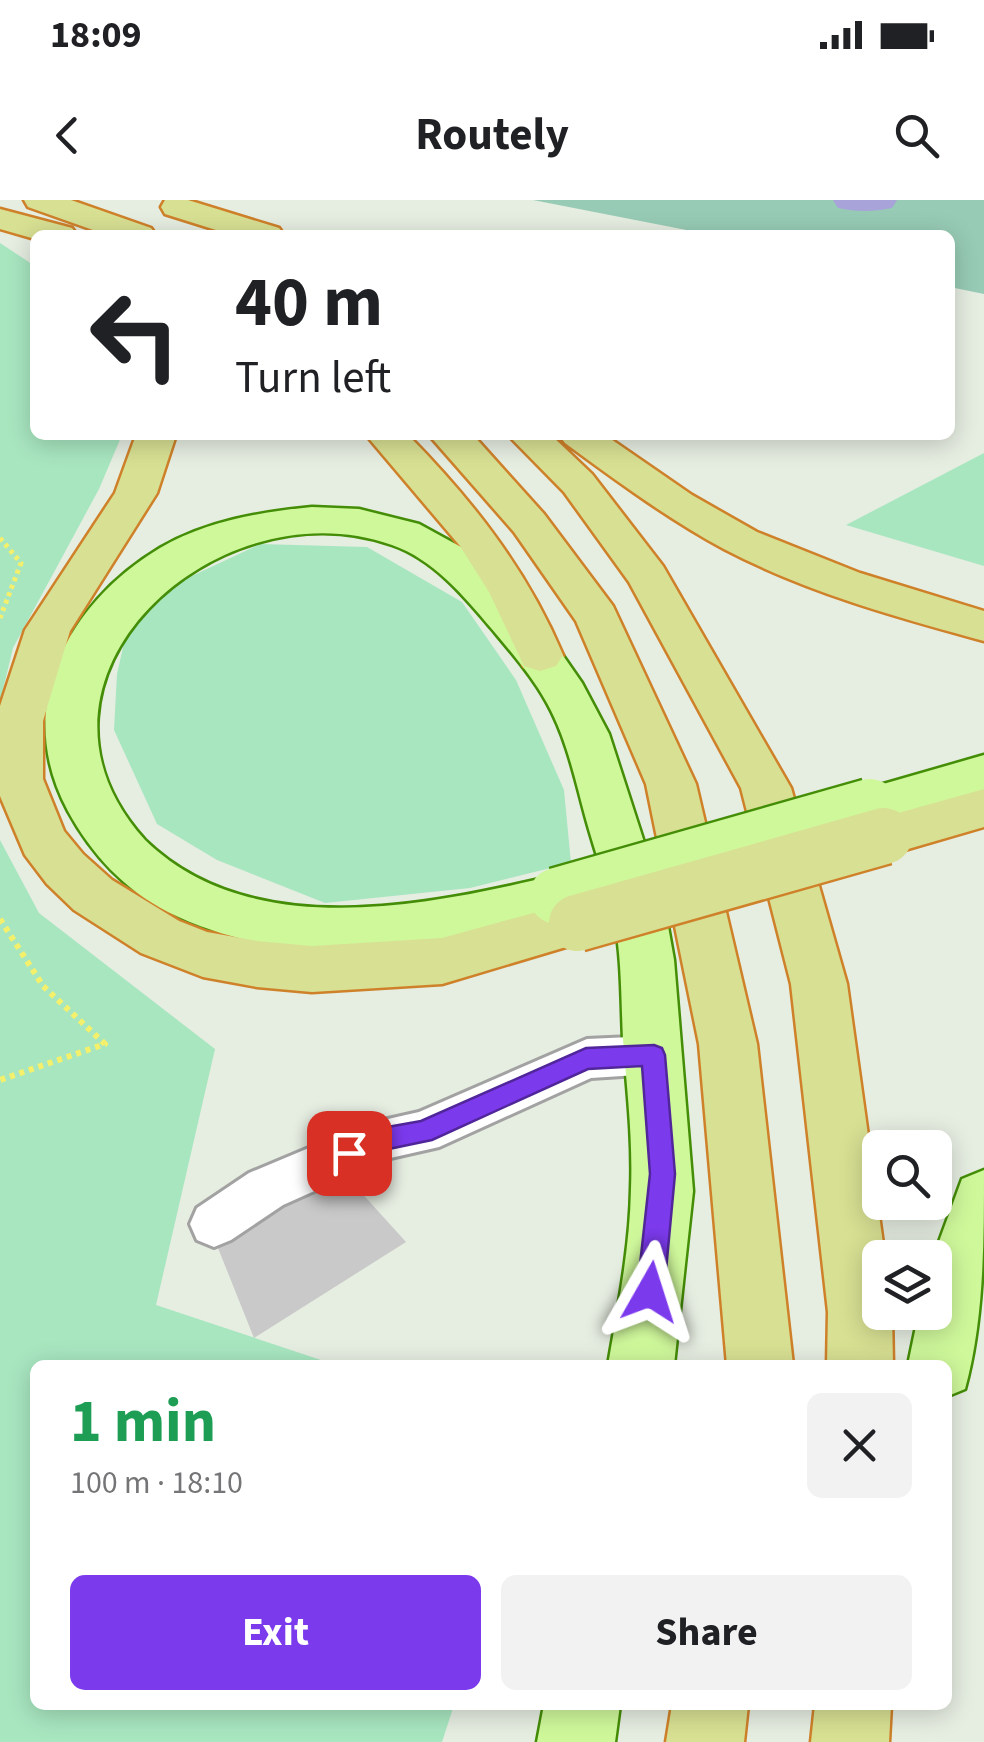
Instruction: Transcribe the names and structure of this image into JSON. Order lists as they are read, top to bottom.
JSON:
{
  "page": {
    "status": "18:09",
    "header": "Routely",
    "turn": ["40 m", "Turn left"],
    "heading": ["1 min", "100 m · 18:10"],
    "buttons": ["Exit", "Share"]
  }
}
